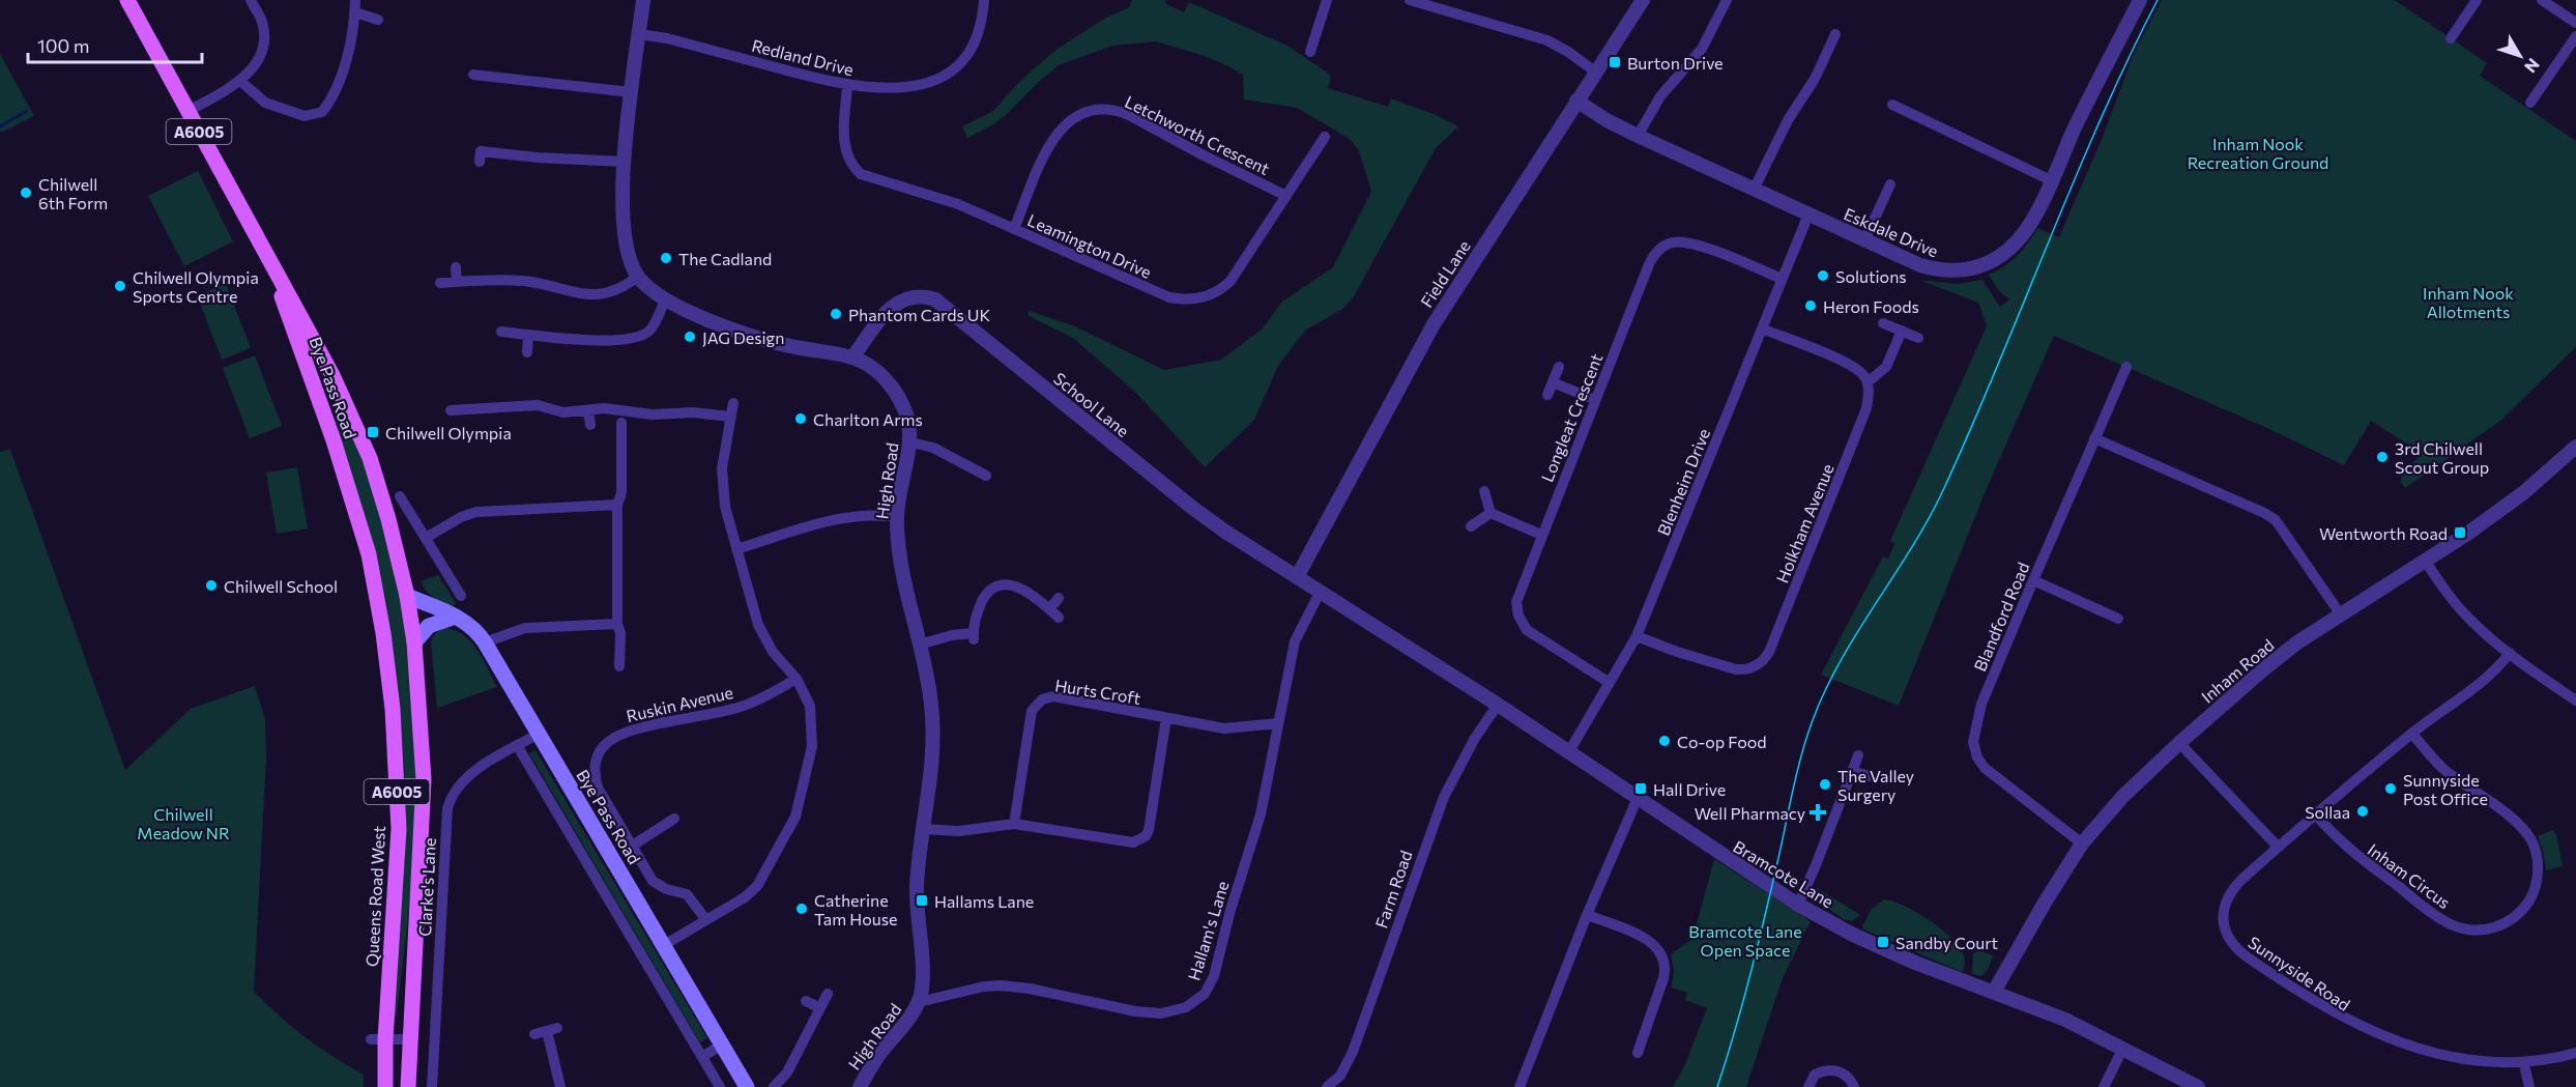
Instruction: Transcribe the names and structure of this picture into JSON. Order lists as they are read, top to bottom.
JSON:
{
  "streets": {
    "main road": ["A6005", "Bye Pass Road", "Queens Road West"],
    "street": [
      "Redland Drive",
      "Letchworth Crescent",
      "Eskdale Drive",
      "Leamington Drive",
      "Field Lane",
      "School Lane",
      "Longleat Crescent",
      "High Road",
      "Blenheim Drive",
      "Holkham Avenue",
      "Blandford Road",
      "Inham Road",
      "Hurts Croft",
      "Ruskin Avenue",
      "Bramcote Lane",
      "Inham Circus",
      "Clarke's Lane",
      "Farm Road",
      "Hallam's Lane",
      "Sunnyside Road"
    ]
  },
  "crossings": [
    ["Redland Drive", "Leamington Drive"],
    ["Redland Drive", "High Road"],
    ["A6005", "Bye Pass Road"],
    ["Letchworth Crescent", "Leamington Drive"],
    ["Eskdale Drive", "Field Lane"],
    ["Eskdale Drive", "Blenheim Drive"],
    ["Field Lane", "School Lane"],
    ["Bye Pass Road", "Clarke's Lane"],
    ["Bye Pass Road", "Queens Road West"],
    ["School Lane", "High Road"],
    ["School Lane", "Bramcote Lane"],
    ["School Lane", "Hallam's Lane"],
    ["Longleat Crescent", "Blenheim Drive"],
    ["High Road", "Hallam's Lane"],
    ["Blenheim Drive", "Holkham Avenue"],
    ["Blenheim Drive", "Bramcote Lane"],
    ["Blandford Road", "Inham Road"],
    ["Inham Road", "Bramcote Lane"],
    ["Hurts Croft", "Hallam's Lane"],
    ["Bramcote Lane", "Farm Road"],
    ["Bramcote Lane", "Hallam's Lane"],
    ["Inham Circus", "Sunnyside Road"]
  ],
  "parks": [
    "Inham Nook Recreation Ground",
    "Inham Nook Allotments",
    "Chilwell Meadow NR",
    "Bramcote Lane Open Space"
  ],
  "places": {
    "transit": [
      "Burton Drive",
      "Chilwell Olympia",
      "Wentworth Road",
      "Hall Drive",
      "Hallams Lane",
      "Sandby Court"
    ],
    "other": [
      "Chilwell 6th Form",
      "The Cadland",
      "Solutions",
      "Chilwell Olympia Sports Centre",
      "Heron Foods",
      "Phantom Cards UK",
      "JAG Design",
      "Charlton Arms",
      "3rd Chilwell Scout Group",
      "Chilwell School",
      "Co-op Food",
      "The Valley Surgery",
      "Sunnyside Post Office",
      "Sollaa",
      "Catherine Tam House"
    ],
    "health": ["Well Pharmacy"]
  },
  "scale_bar": "100 m",
  "north": "bottom right"
}
